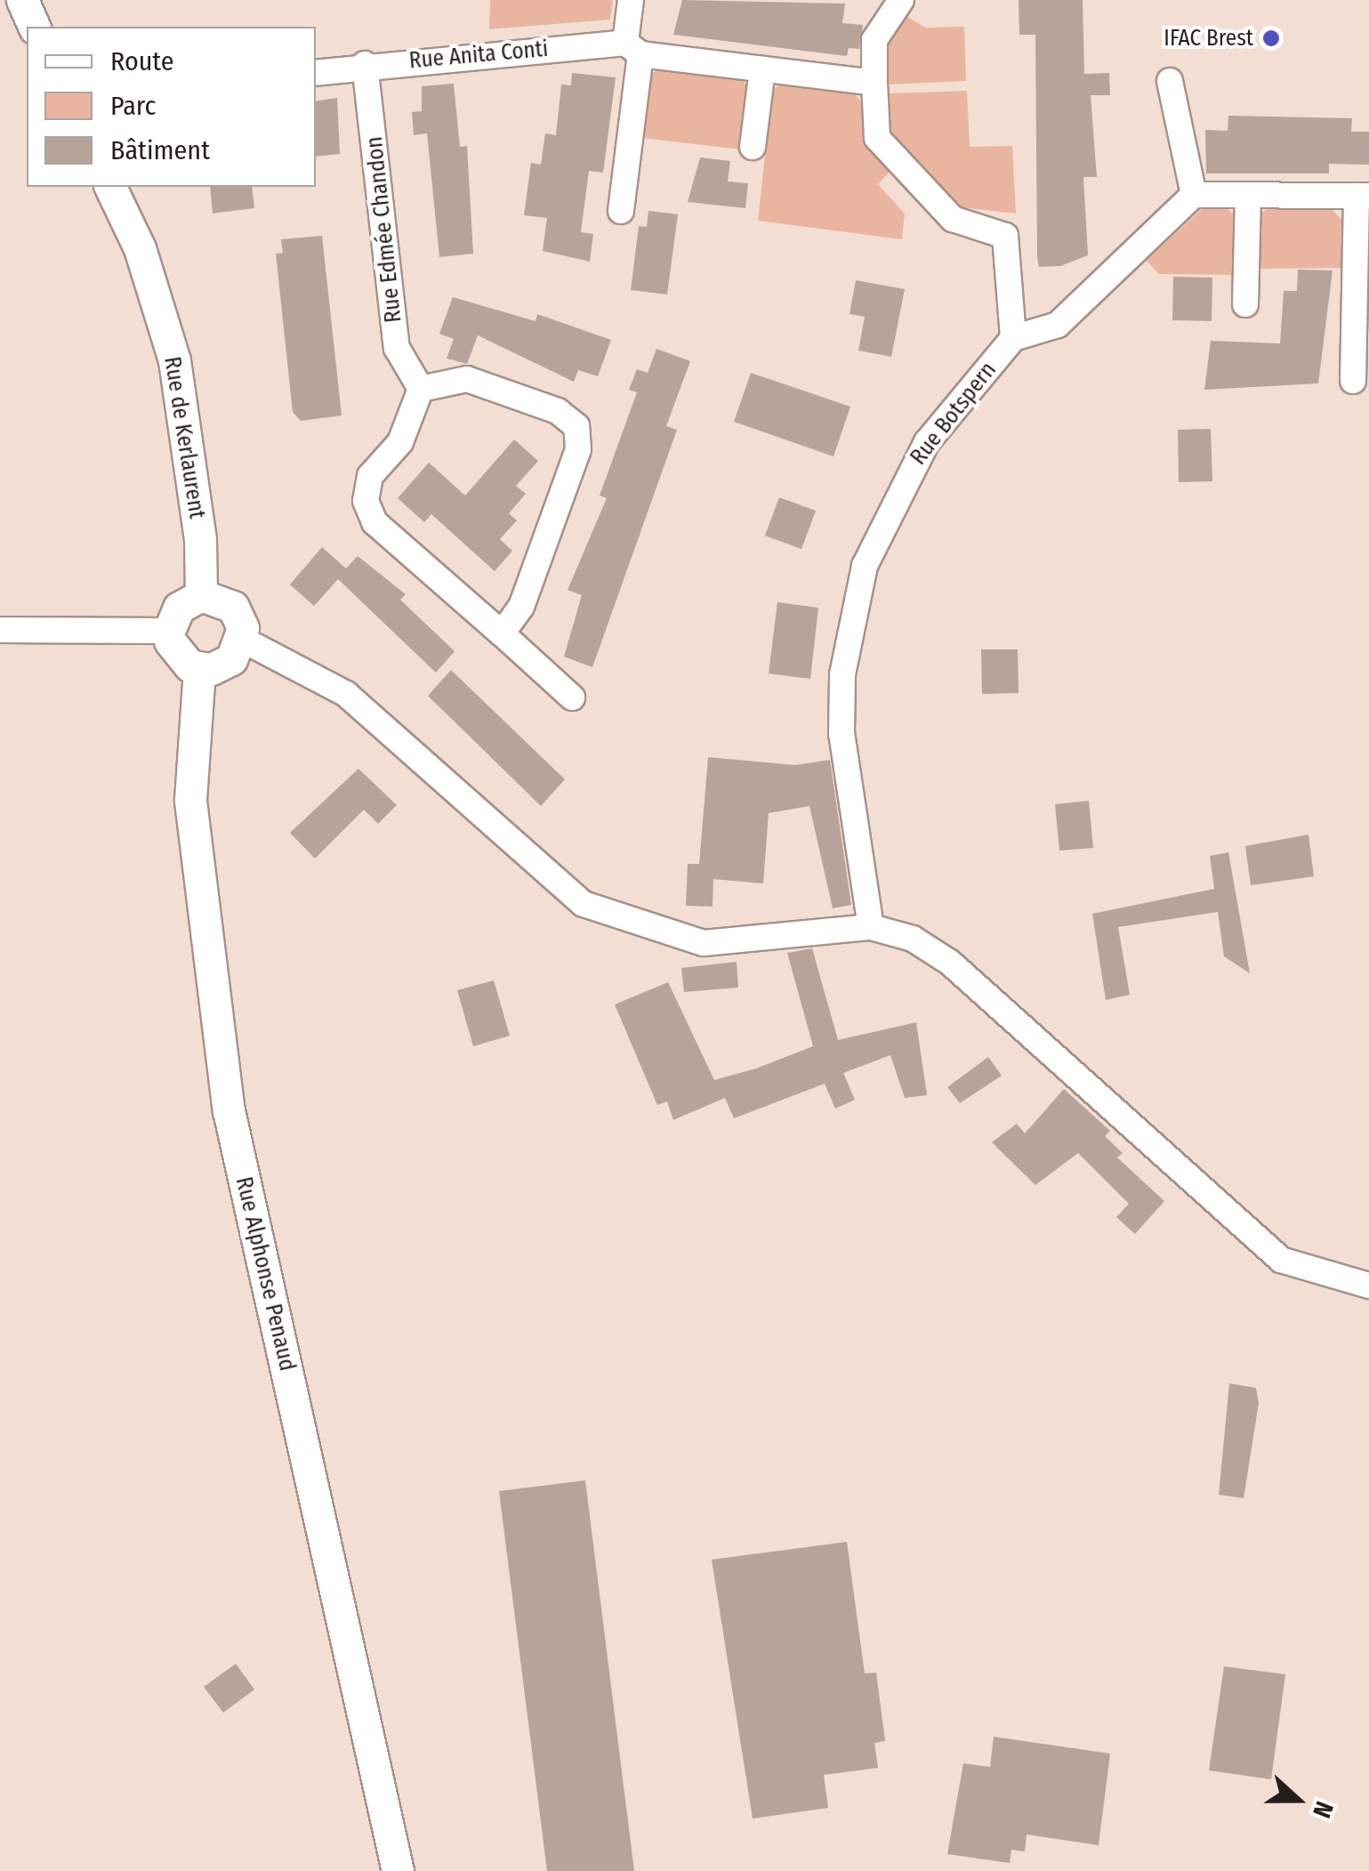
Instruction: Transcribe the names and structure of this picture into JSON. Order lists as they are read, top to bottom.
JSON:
{
  "streets": {
    "street": [
      "Rue Anita Conti",
      "Rue Edmée Chandon",
      "Rue Botspern",
      "Rue de Kerlaurent",
      "Rue Alphonse Penaud"
    ]
  },
  "crossings": [
    ["Rue Anita Conti", "Rue Edmée Chandon"],
    ["Rue de Kerlaurent", "Rue Alphonse Penaud"]
  ],
  "places": ["IFAC Brest"],
  "legend": ["Route", "Parc", "Bâtiment"],
  "north": "right"
}
